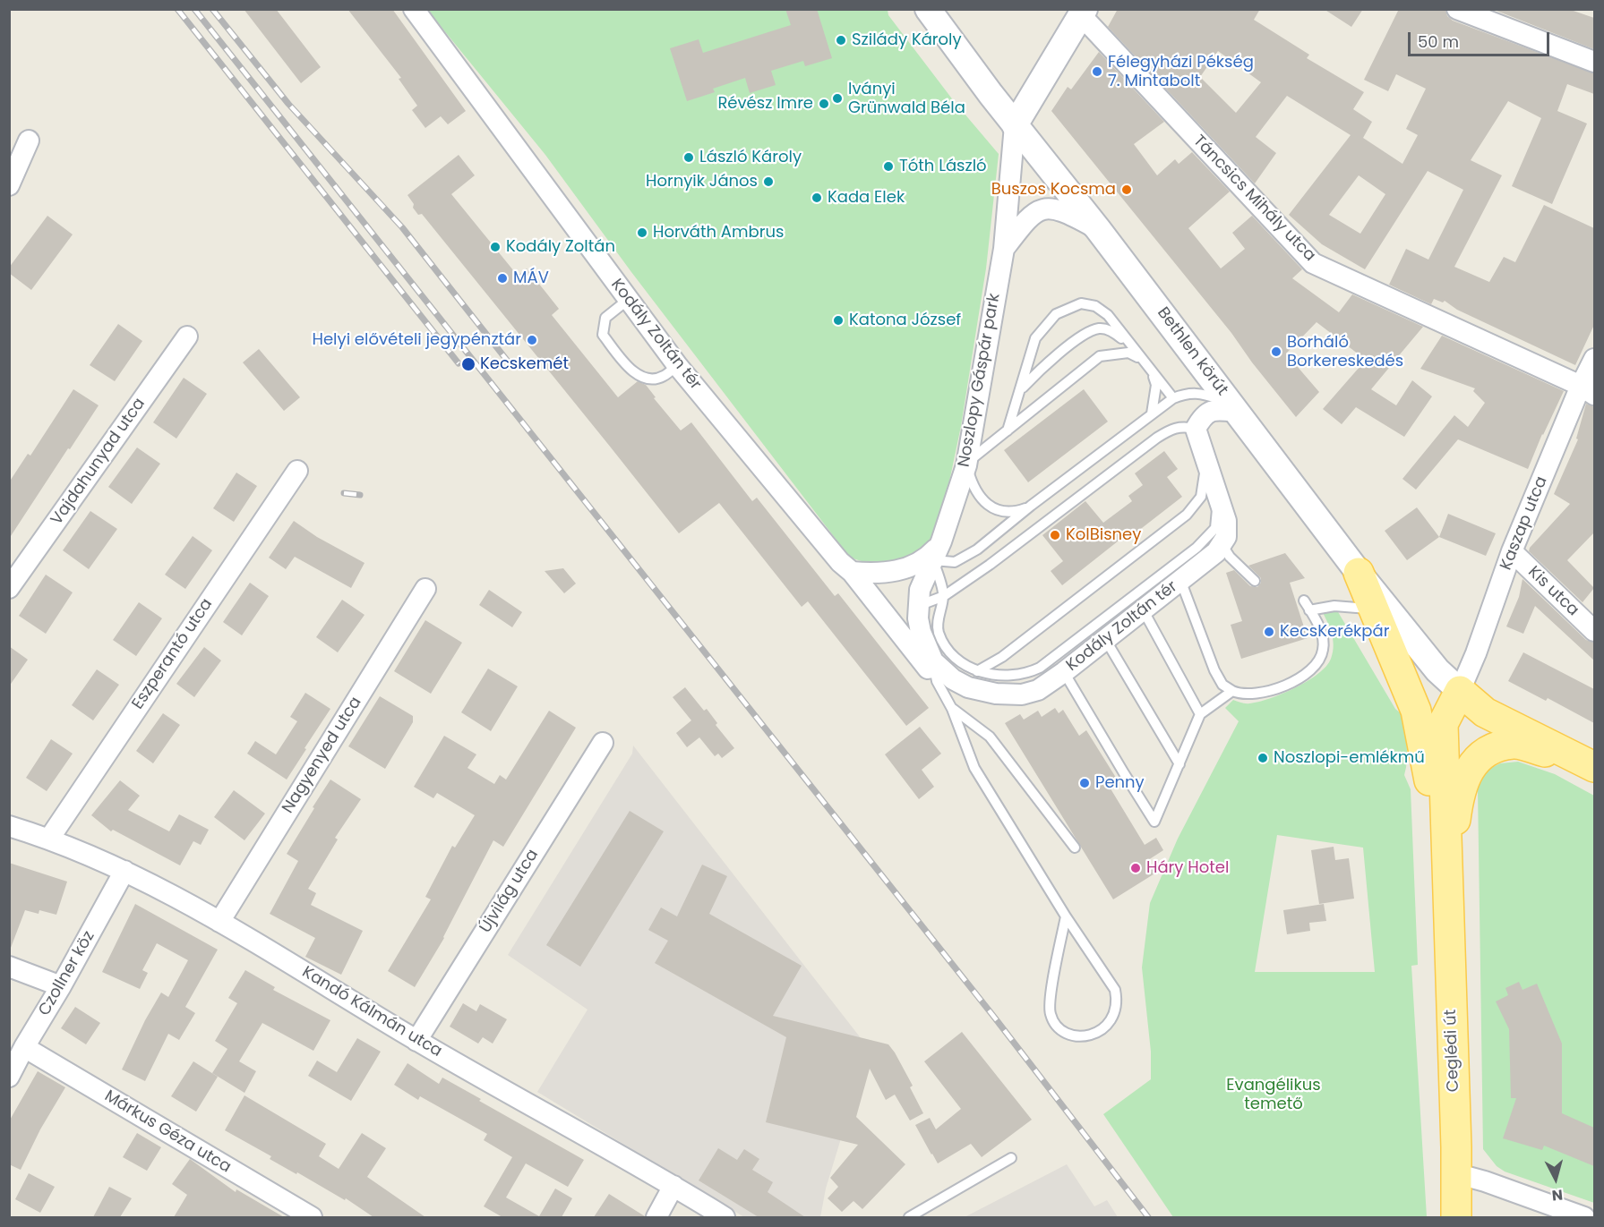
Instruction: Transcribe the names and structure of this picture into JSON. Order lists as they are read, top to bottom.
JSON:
{
  "streets": {
    "main road": ["Ceglédi út"],
    "street": [
      "Táncsics Mihály utca",
      "Kodály Zoltán tér",
      "Bethlen körút",
      "Noszlopy Gáspár park",
      "Vajdahunyad utca",
      "Kaszap utca",
      "Kis utca",
      "Eszperantó utca",
      "Nagyenyed utca",
      "Újvilág utca",
      "Czollner köz",
      "Kandó Kálmán utca",
      "Márkus Géza utca"
    ]
  },
  "crossings": [
    ["Táncsics Mihály utca", "Kaszap utca"],
    ["Kodály Zoltán tér", "Noszlopy Gáspár park"],
    ["Bethlen körút", "Noszlopy Gáspár park"],
    ["Bethlen körút", "Kaszap utca"],
    ["Kaszap utca", "Kis utca"],
    ["Eszperantó utca", "Kandó Kálmán utca"],
    ["Nagyenyed utca", "Kandó Kálmán utca"],
    ["Újvilág utca", "Kandó Kálmán utca"],
    ["Czollner köz", "Kandó Kálmán utca"],
    ["Czollner köz", "Márkus Géza utca"]
  ],
  "parks": ["Evangélikus temető"],
  "places": [
    "Szilády Károly",
    "Félegyházi Pékség 7. Mintabolt",
    "Iványi Grünwald Béla",
    "Révész Imre",
    "László Károly",
    "Tóth László",
    "Hornyik János",
    "Buszos Kocsma",
    "Kada Elek",
    "Horváth Ambrus",
    "Kodály Zoltán",
    "MÁV",
    "Katona József",
    "Helyi elővételi jegypénztár",
    "Borháló Borkereskedés",
    "Kecskemét",
    "KolBisney",
    "KecsKerékpár",
    "Noszlopi-emlékmű",
    "Penny",
    "Háry Hotel"
  ],
  "scale_bar": "50 m",
  "north": "bottom"
}
